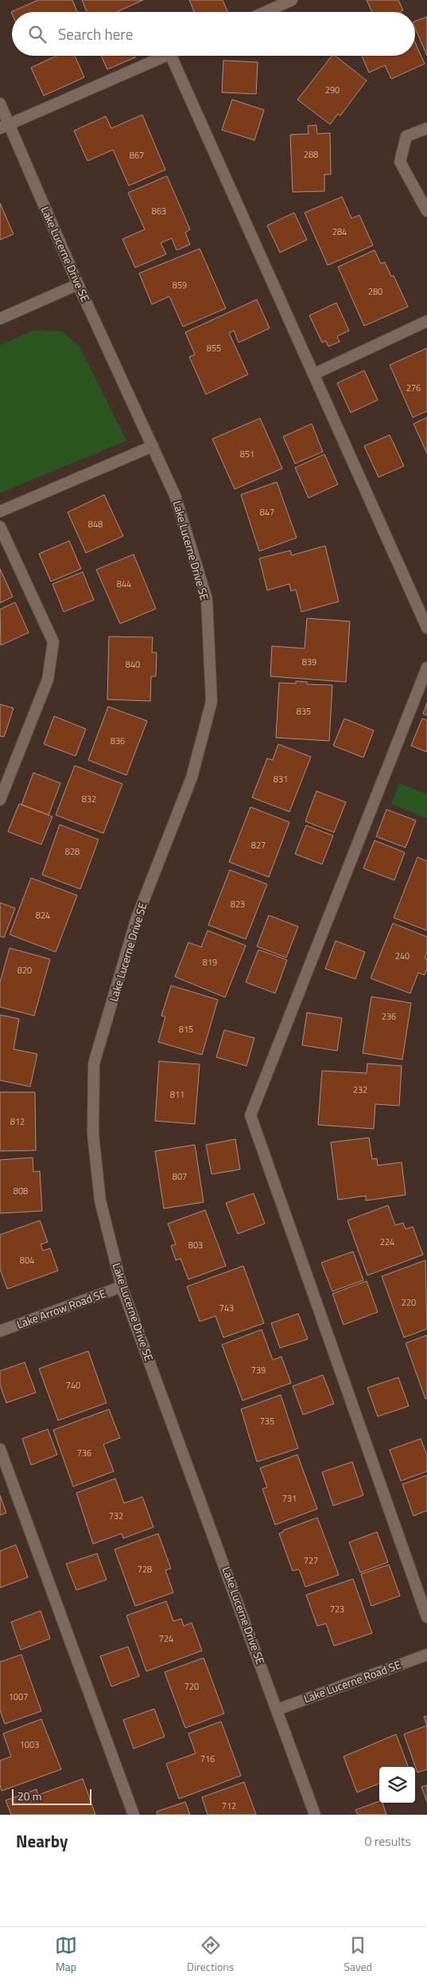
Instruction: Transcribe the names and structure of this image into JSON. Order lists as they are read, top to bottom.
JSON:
{
  "streets": {
    "street": ["Lake Lucerne Drive SE", "Lake Arrow Road SE", "Lake Lucerne Road SE"]
  },
  "crossings": [
    ["Lake Lucerne Drive SE", "Lake Arrow Road SE"],
    ["Lake Lucerne Drive SE", "Lake Lucerne Road SE"]
  ],
  "house_numbers": [
    "290",
    "288",
    "867",
    "863",
    "284",
    "859",
    "280",
    "855",
    "276",
    "851",
    "847",
    "848",
    "844",
    "839",
    "840",
    "835",
    "836",
    "831",
    "832",
    "827",
    "828",
    "823",
    "824",
    "240",
    "819",
    "820",
    "236",
    "815",
    "232",
    "811",
    "812",
    "807",
    "808",
    "224",
    "803",
    "804",
    "220",
    "743",
    "739",
    "740",
    "735",
    "736",
    "731",
    "732",
    "727",
    "728",
    "723",
    "724",
    "720",
    "1007",
    "1003",
    "716",
    "712"
  ],
  "scale_bar": "20 m",
  "page": {
    "search": "Search here",
    "scale": "20 m",
    "heading": ["Nearby", "0 results"],
    "nav": ["Map", "Directions", "Saved"]
  }
}
